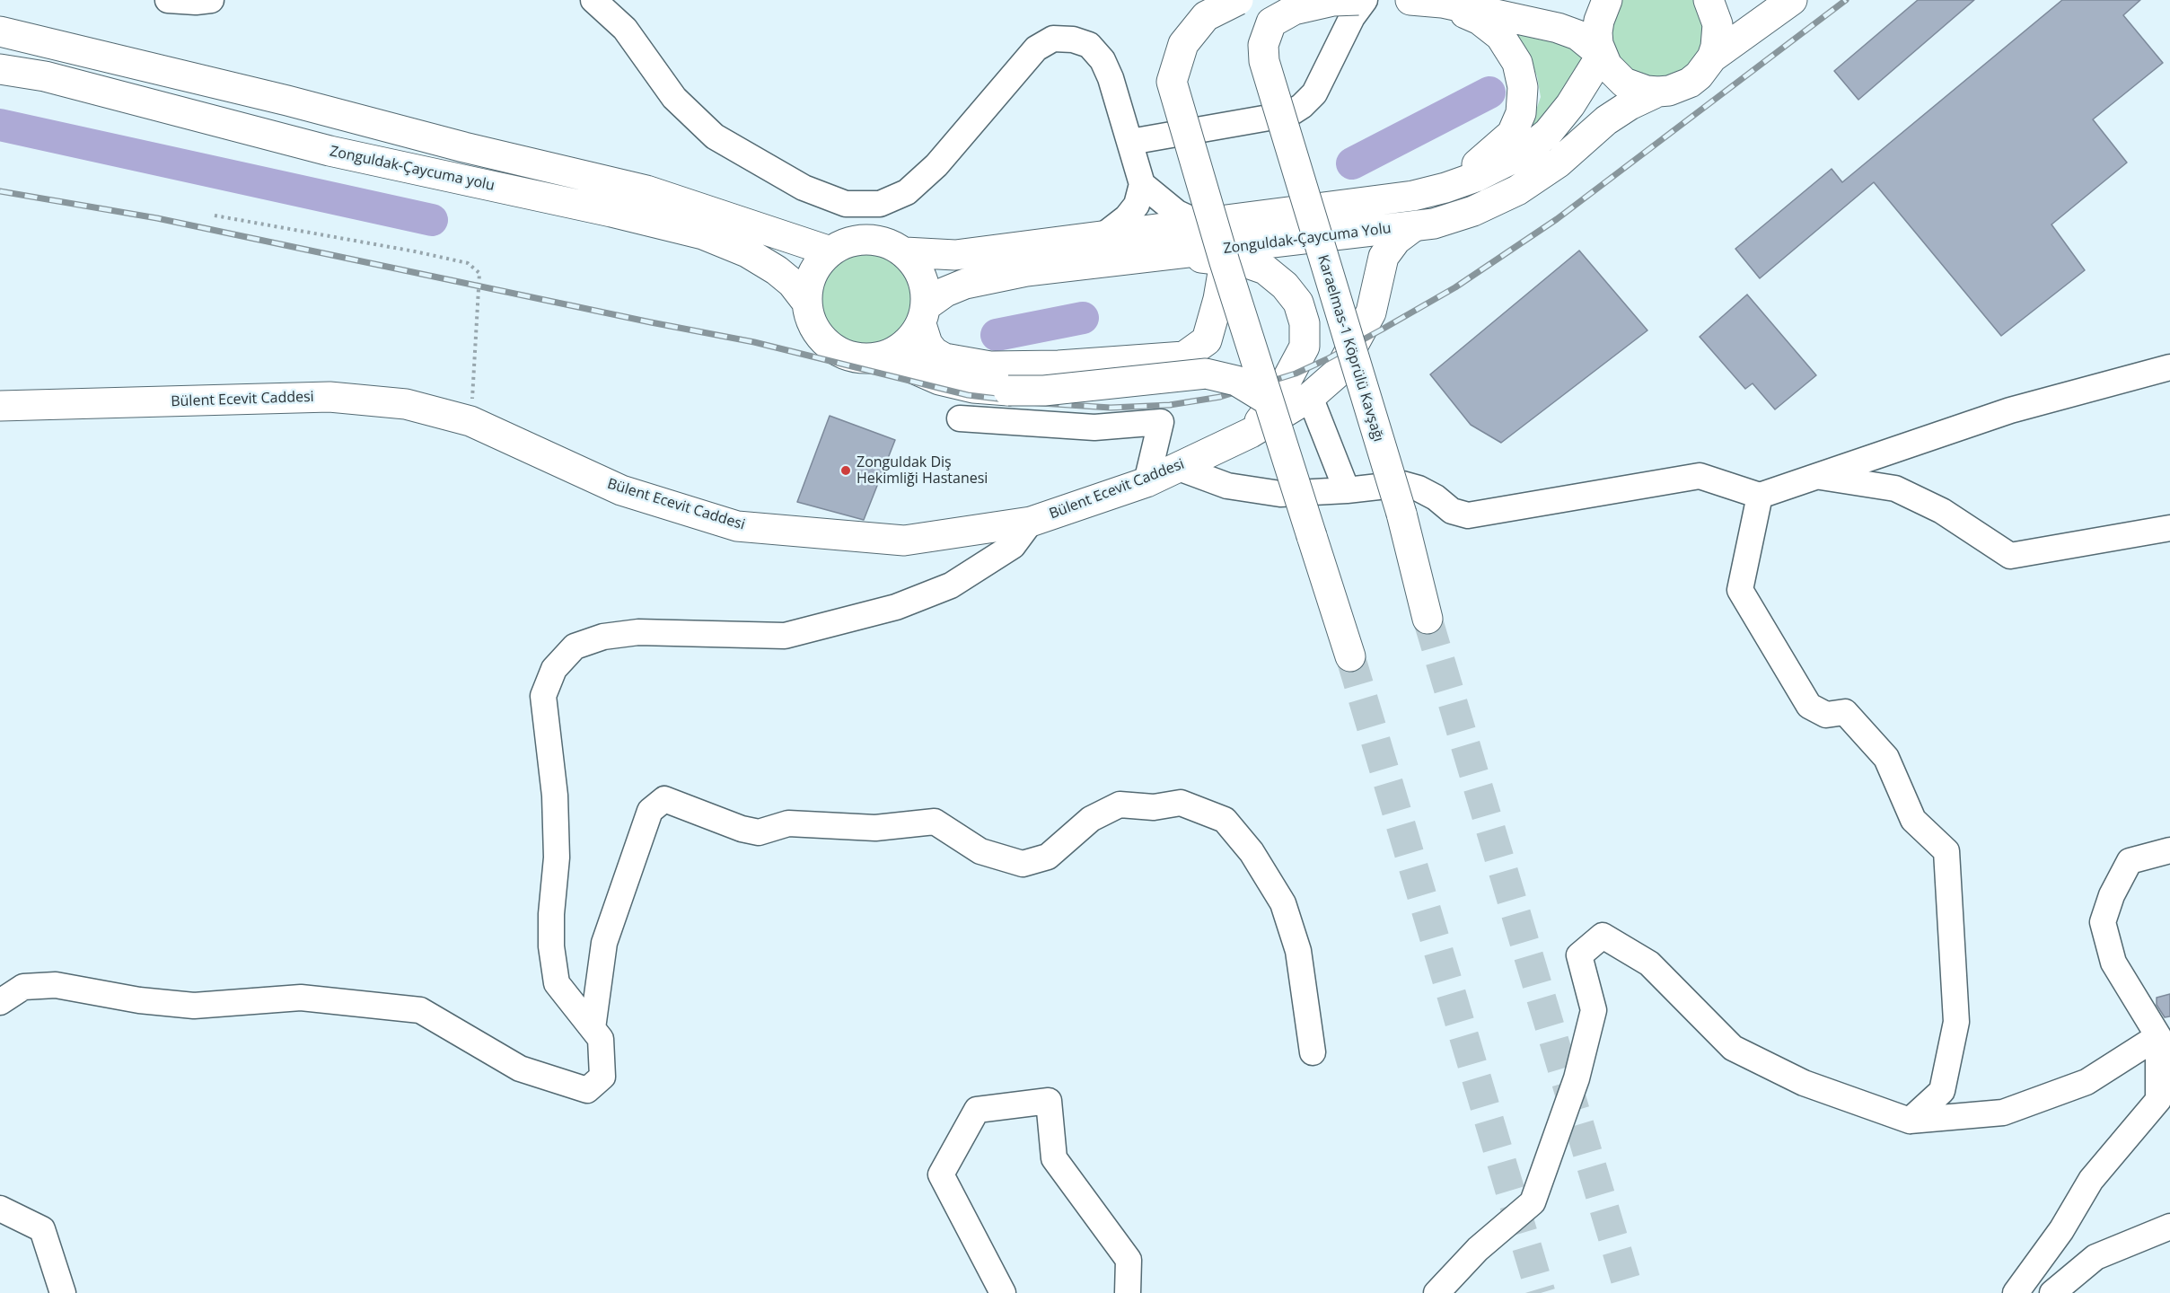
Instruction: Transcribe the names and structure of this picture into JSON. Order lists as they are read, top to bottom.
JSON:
{
  "streets": {
    "main road": [
      "Zonguldak-Çaycuma yolu",
      "Zonguldak-Çaycuma Yolu",
      "Karaelmas-1 Köprülü Kavşağı",
      "Bülent Ecevit Caddesi"
    ]
  },
  "crossings": [
    ["Zonguldak-Çaycuma yolu", "Zonguldak-Çaycuma Yolu"],
    ["Zonguldak-Çaycuma Yolu", "Bülent Ecevit Caddesi"]
  ],
  "places": ["Zonguldak Diş Hekimliği Hastanesi"]
}
